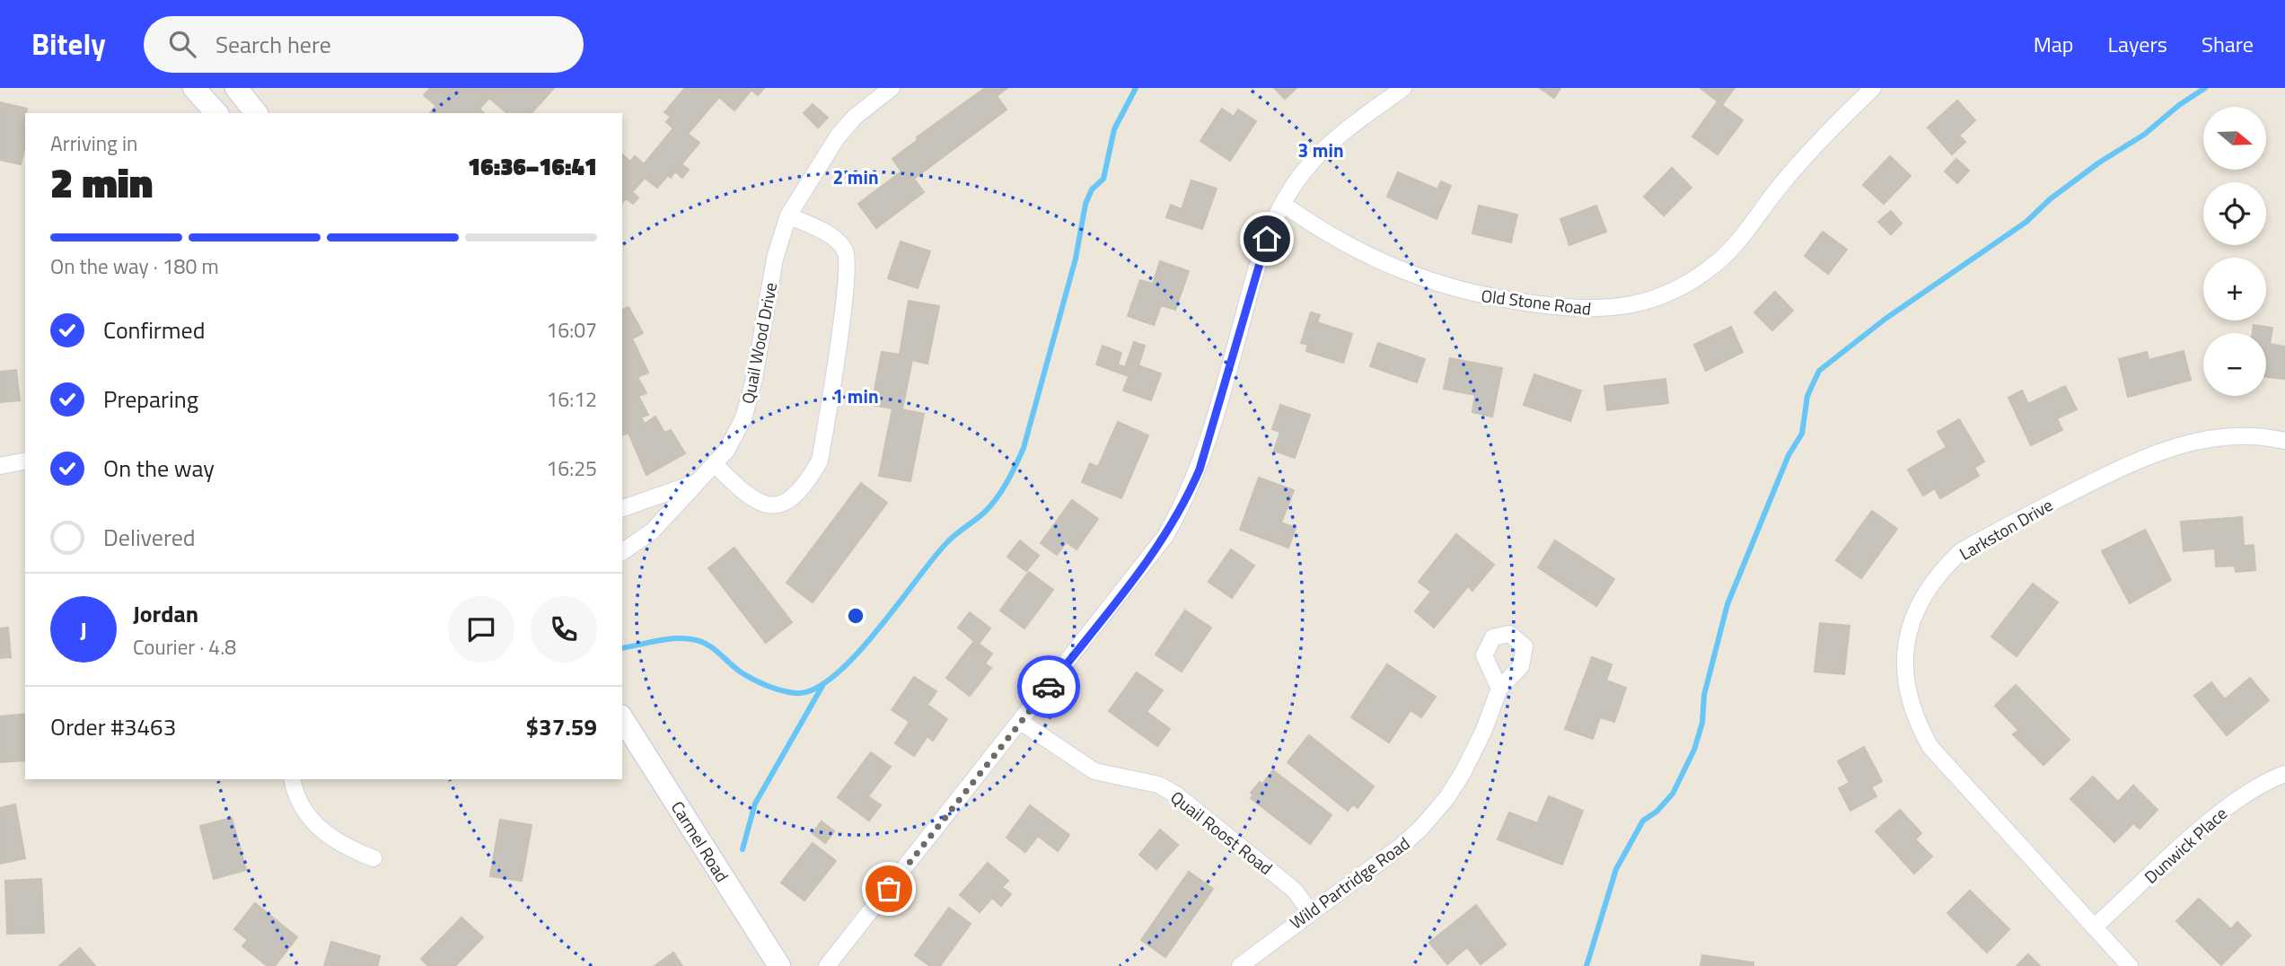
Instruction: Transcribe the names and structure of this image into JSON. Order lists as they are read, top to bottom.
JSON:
{
  "streets": {
    "main road": ["Carmel Road"],
    "street": [
      "Old Stone Road",
      "Quail Wood Drive",
      "Larkston Drive",
      "Quail Roost Road",
      "Dunwick Place",
      "Wild Partridge Road"
    ]
  },
  "crossings": [
    ["Larkston Drive", "Dunwick Place"],
    ["Quail Roost Road", "Wild Partridge Road"]
  ],
  "north": "right",
  "page": {
    "header": "Bitely",
    "search": "Search here",
    "nav": ["Map", "Layers", "Share"],
    "map_buttons": ["+", "−"],
    "heading": ["2 min", "Arriving in", "16:36–16:41"],
    "panel": [
      "Jordan",
      "Courier · 4.8",
      "Order #3463",
      "$37.59"
    ],
    "bar": "On the way · 180 m",
    "list": [
      ["Confirmed", "16:07"],
      ["Preparing", "16:12"],
      ["On the way", "16:25"],
      "Delivered"
    ],
    "round": "J"
  },
  "rings": ["3 min", "2 min", "1 min"]
}
